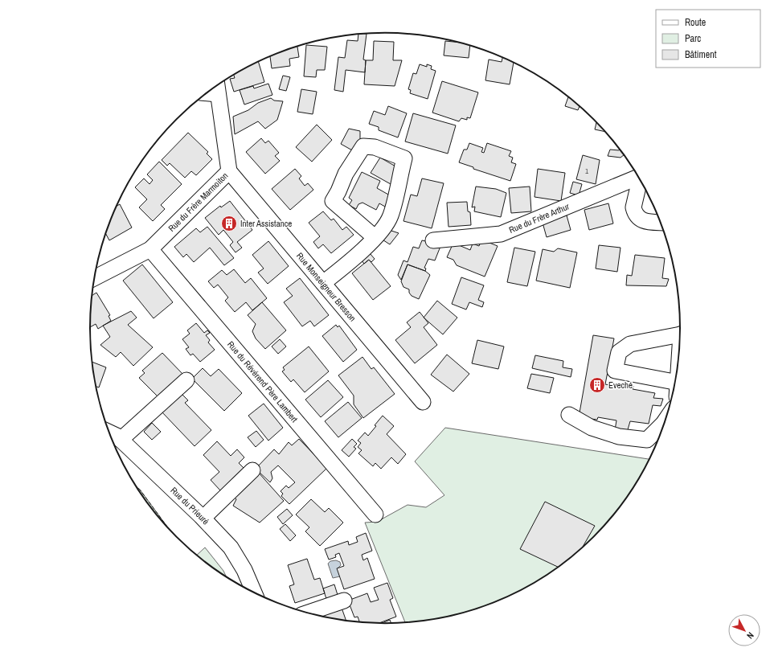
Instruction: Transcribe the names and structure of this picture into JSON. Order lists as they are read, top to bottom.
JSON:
{
  "streets": {
    "street": [
      "Rue du Frère Marmoiton",
      "Rue du Frère Arthur",
      "Rue Monseigneur Bresson",
      "Rue du Révérend Père Lambert",
      "Rue du Prieuré"
    ]
  },
  "crossings": [
    ["Rue du Frère Marmoiton", "Rue Monseigneur Bresson"],
    ["Rue du Frère Marmoiton", "Rue du Révérend Père Lambert"]
  ],
  "places": {
    "building": ["Inter Assistance", "Eveché"]
  },
  "house_numbers": ["1"],
  "legend": ["Route", "Parc", "Bâtiment"],
  "north": "bottom right"
}
